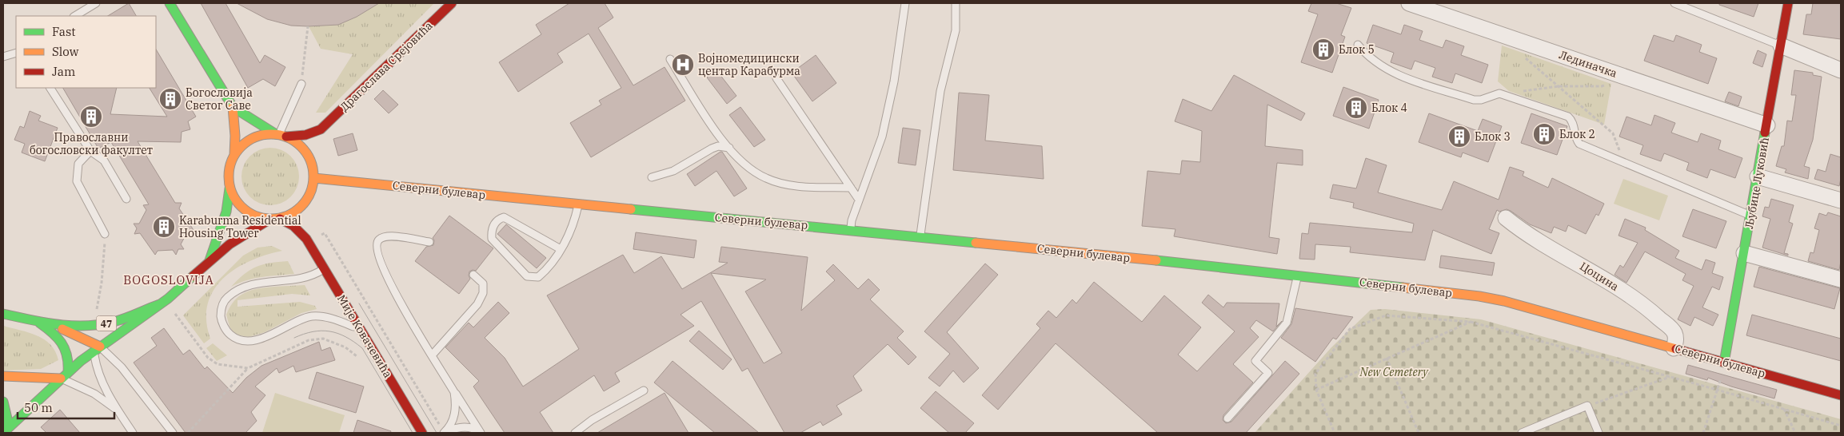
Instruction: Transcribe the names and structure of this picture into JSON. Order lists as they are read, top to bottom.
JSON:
{
  "streets": {
    "street": [
      "Лединачка",
      "Драгослава Срејовића",
      "Љубице Луковић",
      "Северни булевар",
      "Цоцина",
      "47",
      "Мије Ковачевића"
    ]
  },
  "crossings": [
    ["Лединачка", "Љубице Луковић"],
    ["Драгослава Срејовића", "Северни булевар"],
    ["Драгослава Срејовића", "Мије Ковачевића"],
    ["Љубице Луковић", "Северни булевар"],
    ["Северни булевар", "Цоцина"],
    ["Северни булевар", "Мије Ковачевића"]
  ],
  "districts": ["BOGOSLOVIJA"],
  "parks": ["New Cemetery"],
  "places": {
    "building": [
      "Блок 5",
      "Богословија Светог Саве",
      "Блок 4",
      "Православни богословски факултет",
      "Блок 2",
      "Блок 3",
      "Karaburma Residential Housing Tower"
    ],
    "hospital": ["Војномедицински центар Карабурма"]
  },
  "legend": ["Fast", "Slow", "Jam"],
  "scale_bar": "50 m"
}
